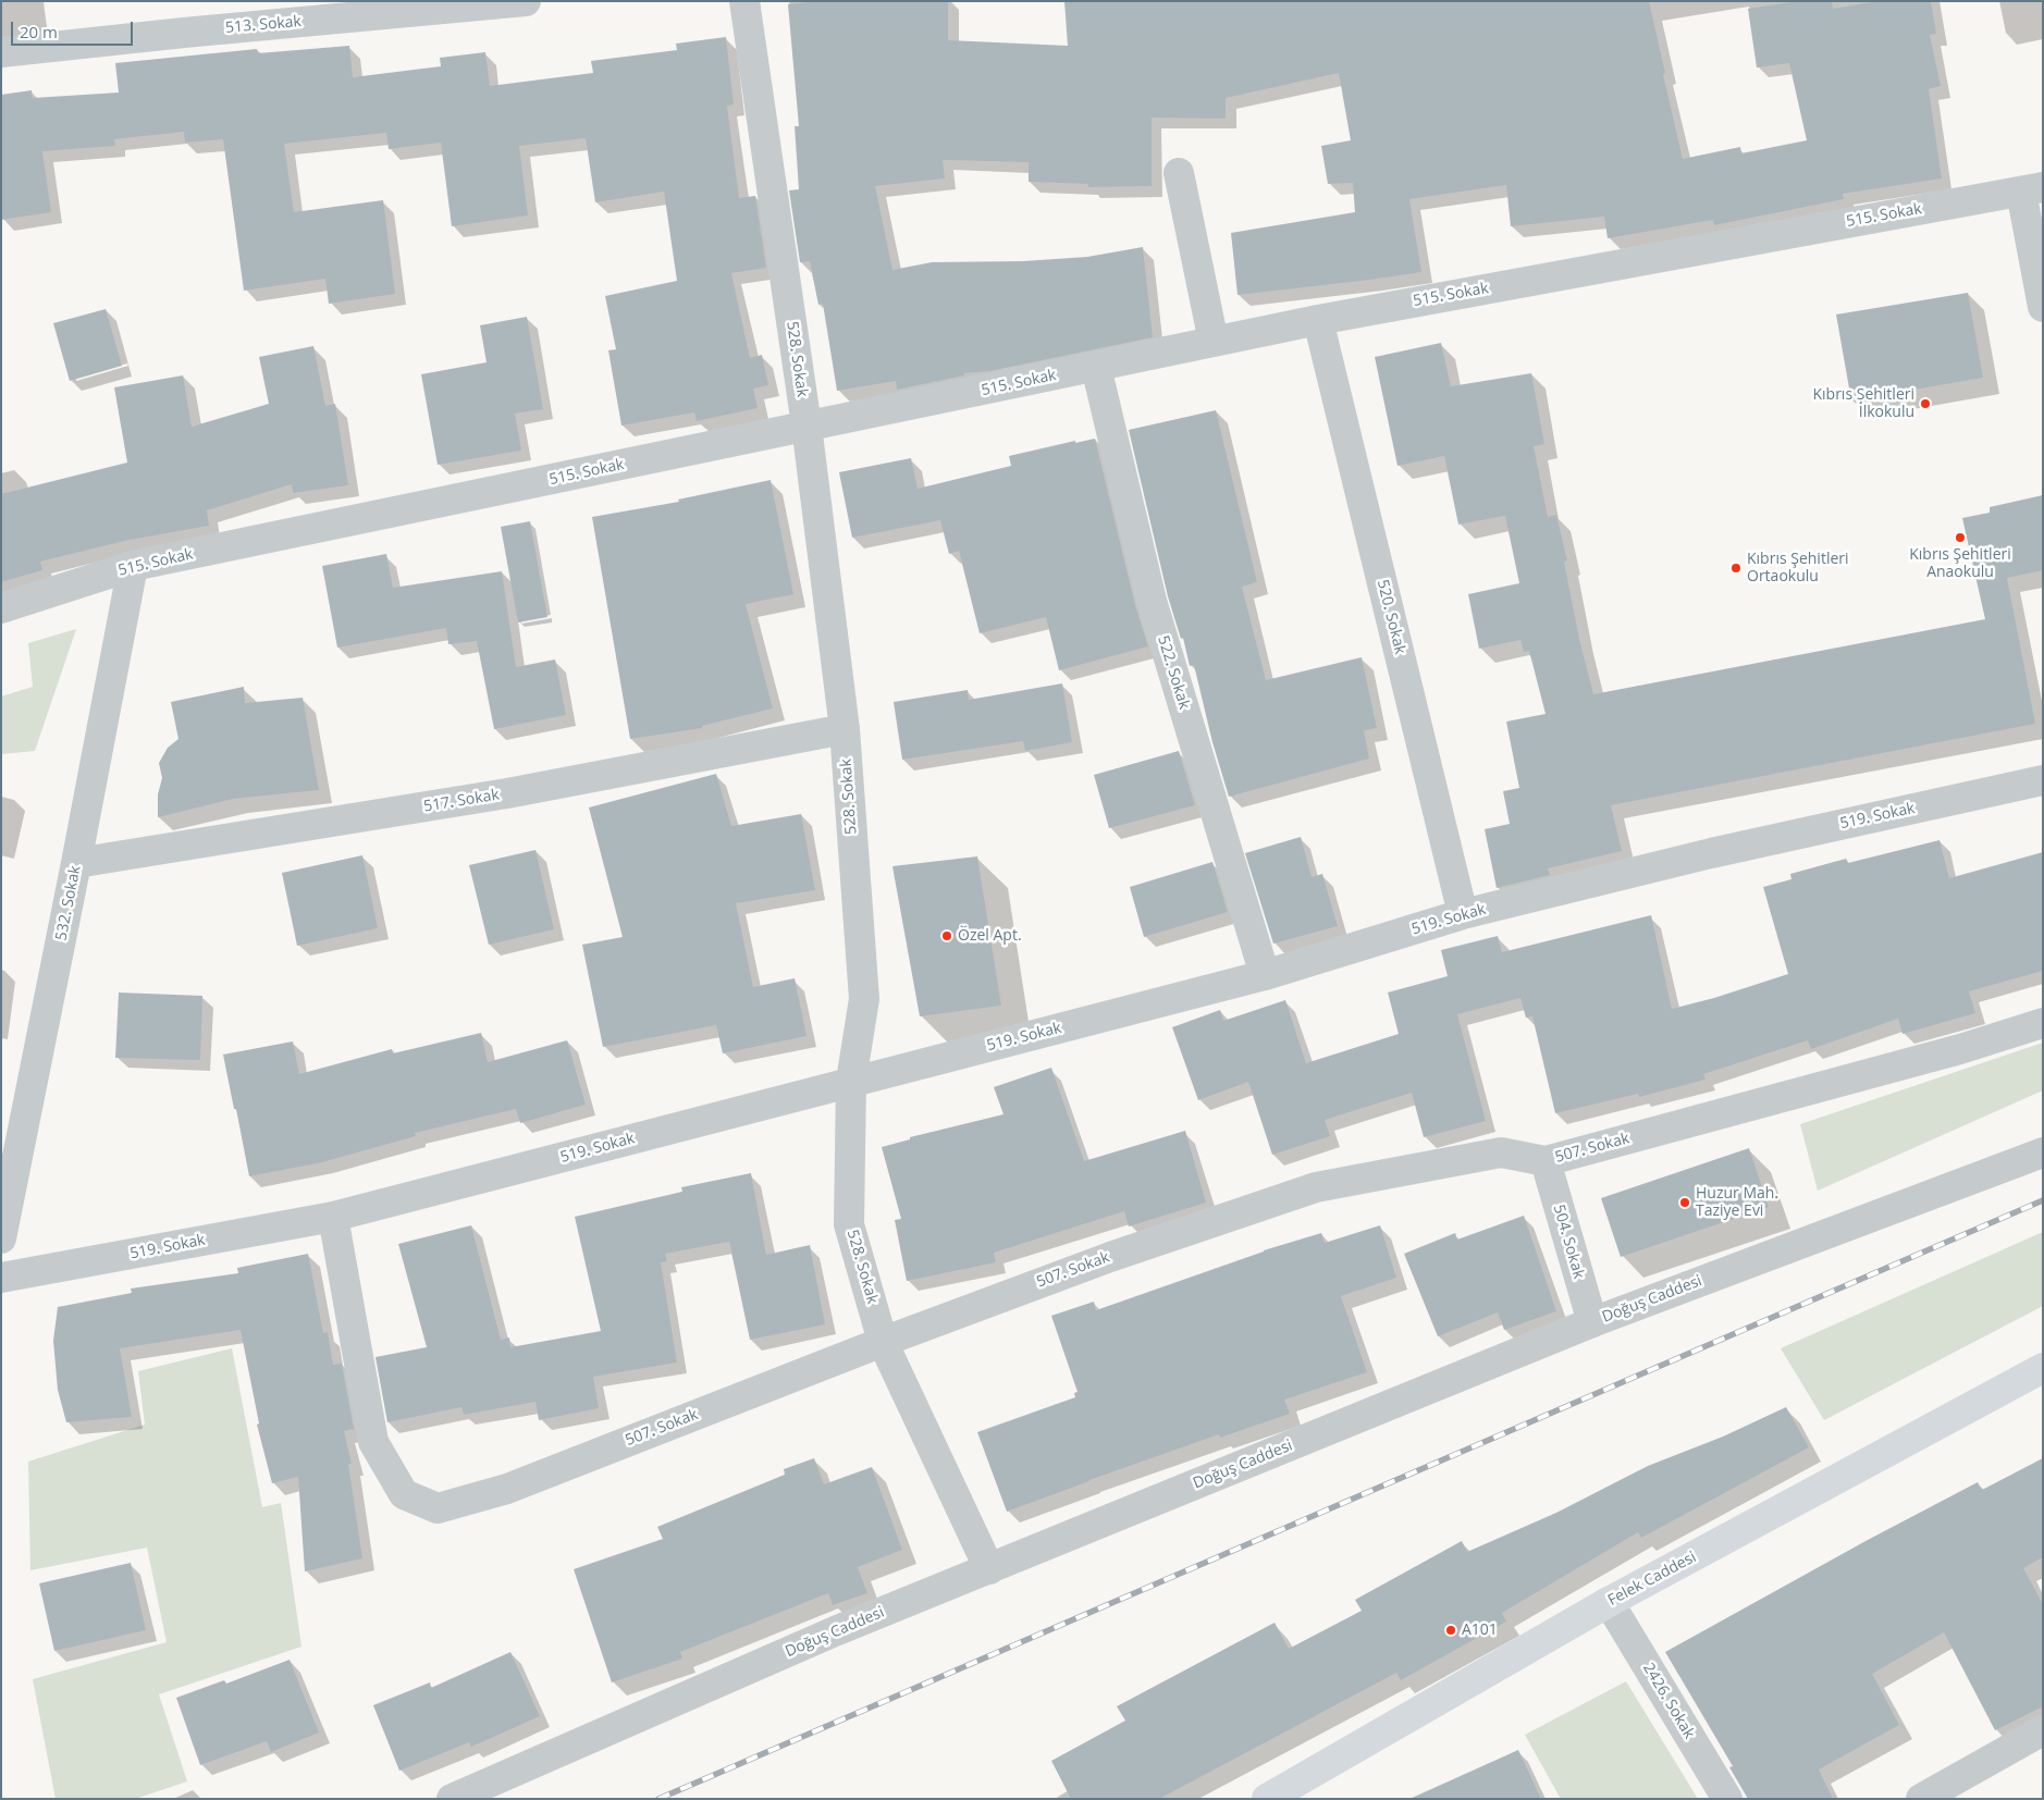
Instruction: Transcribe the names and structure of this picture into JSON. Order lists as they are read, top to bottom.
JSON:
{
  "streets": {
    "main road": ["Felek Caddesi"],
    "street": [
      "513. Sokak",
      "515. Sokak",
      "528. Sokak",
      "520. Sokak",
      "522. Sokak",
      "517. Sokak",
      "519. Sokak",
      "532. Sokak",
      "507. Sokak",
      "504. Sokak",
      "Doğuş Caddesi",
      "2426. Sokak"
    ]
  },
  "crossings": [
    ["515. Sokak", "528. Sokak"],
    ["515. Sokak", "520. Sokak"],
    ["515. Sokak", "522. Sokak"],
    ["515. Sokak", "532. Sokak"],
    ["528. Sokak", "517. Sokak"],
    ["528. Sokak", "519. Sokak"],
    ["528. Sokak", "507. Sokak"],
    ["528. Sokak", "Doğuş Caddesi"],
    ["520. Sokak", "519. Sokak"],
    ["522. Sokak", "519. Sokak"],
    ["517. Sokak", "532. Sokak"],
    ["519. Sokak", "507. Sokak"],
    ["507. Sokak", "504. Sokak"],
    ["504. Sokak", "Doğuş Caddesi"],
    ["Felek Caddesi", "2426. Sokak"]
  ],
  "places": [
    "Kıbrıs Şehitleri İlkokulu",
    "Kıbrıs Şehitleri Anaokulu",
    "Kıbrıs Şehitleri Ortaokulu",
    "Özel Apt.",
    "Huzur Mah. Taziye Evi",
    "A101"
  ],
  "scale_bar": "20 m"
}
